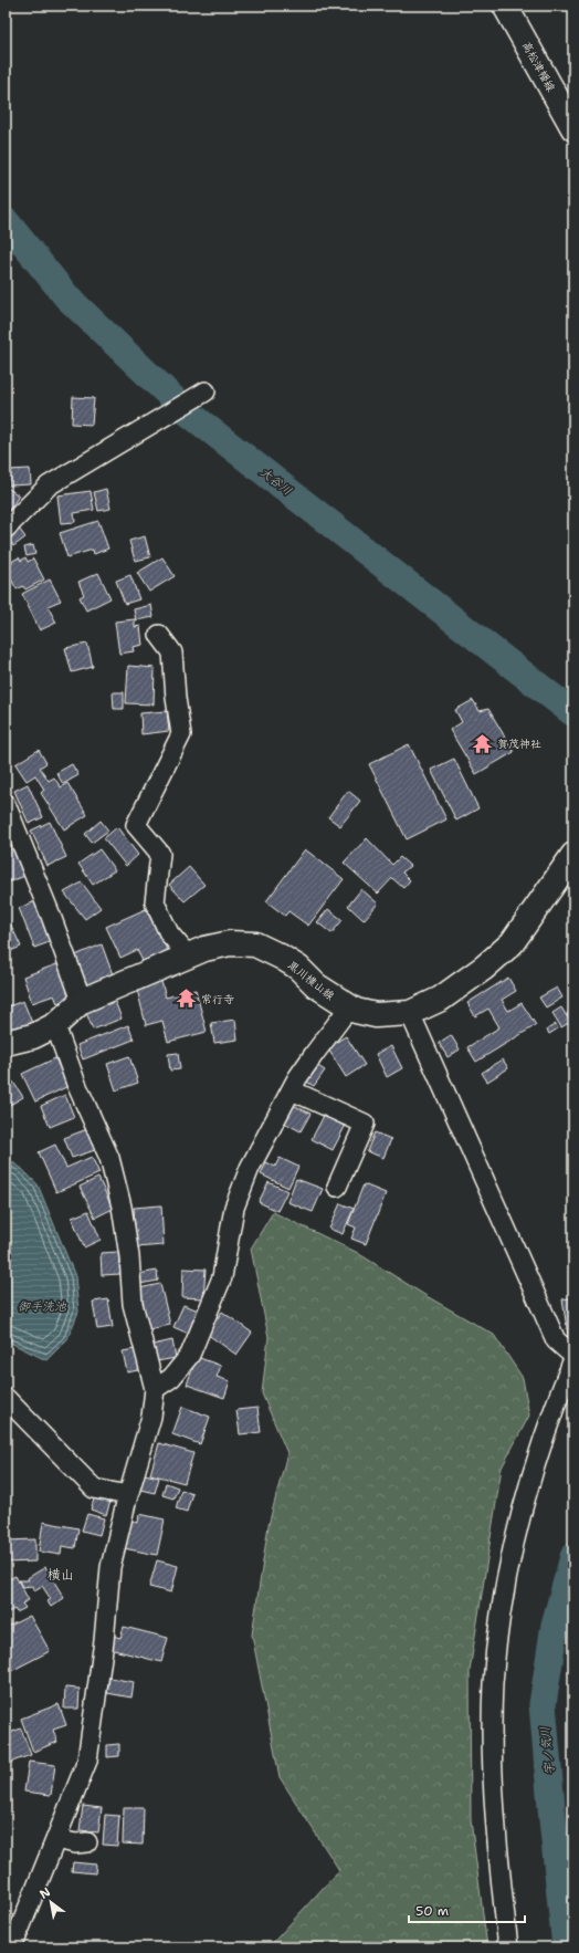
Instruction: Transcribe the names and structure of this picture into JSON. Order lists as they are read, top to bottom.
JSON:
{
  "streets": {
    "main road": ["高松津幡線", "黒川横山線"]
  },
  "districts": ["横山"],
  "water": ["大谷川", "御手洗池", "宇ノ気川"],
  "places": {
    "temple": ["賀茂神社", "常行寺"]
  },
  "scale_bar": "50 m",
  "north": "top left"
}
